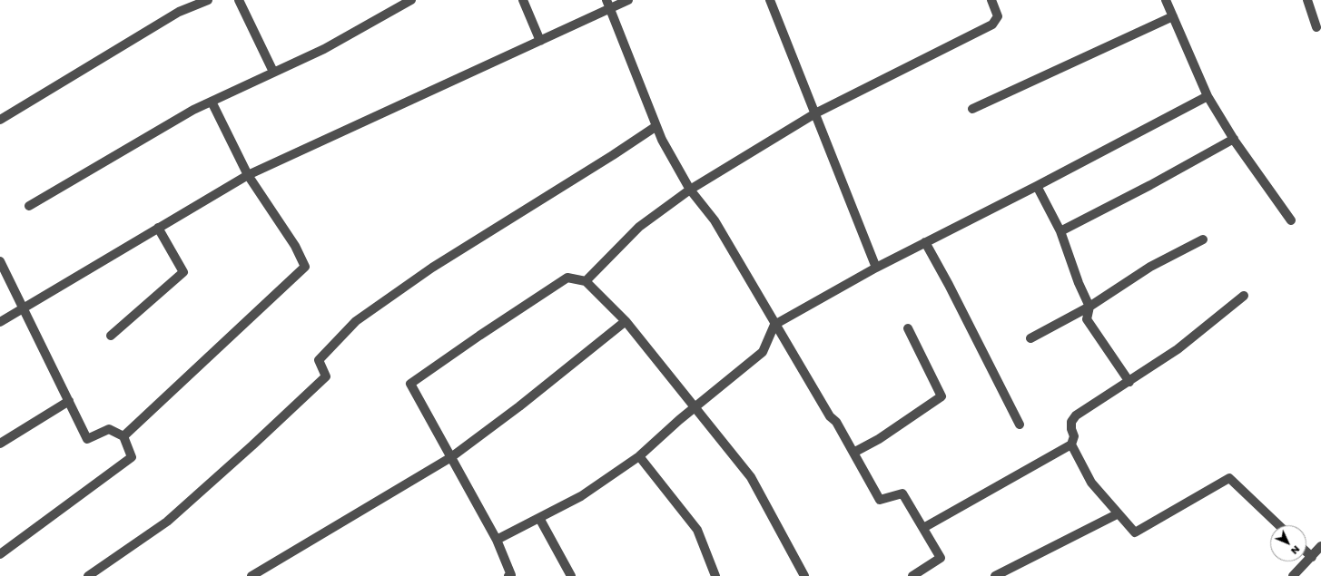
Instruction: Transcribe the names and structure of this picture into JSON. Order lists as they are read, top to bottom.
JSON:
{
  "north": "bottom right"
}
